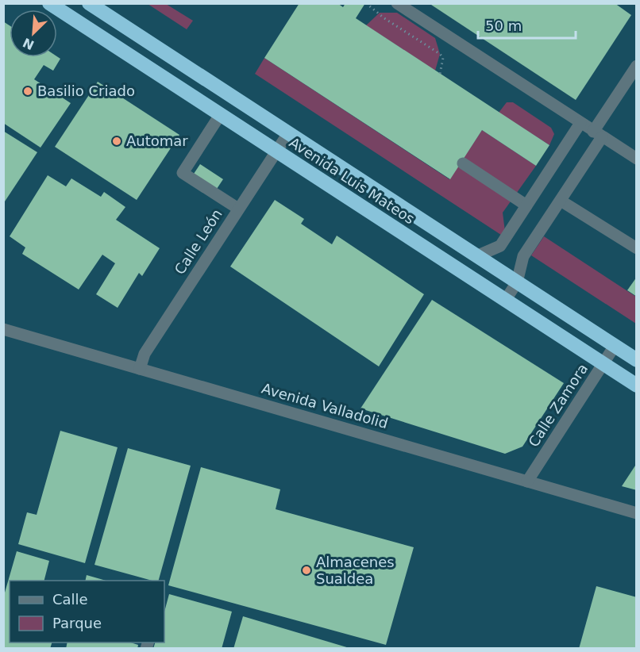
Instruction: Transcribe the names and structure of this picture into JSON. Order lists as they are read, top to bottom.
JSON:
{
  "streets": {
    "highway": ["Avenida Luis Mateos"],
    "street": ["Calle León", "Calle Zamora", "Avenida Valladolid"]
  },
  "crossings": [
    ["Avenida Luis Mateos", "Calle León"],
    ["Avenida Luis Mateos", "Calle Zamora"],
    ["Calle León", "Avenida Valladolid"],
    ["Calle Zamora", "Avenida Valladolid"]
  ],
  "places": ["Basilio Criado", "Automar", "Almacenes Sualdea"],
  "legend": ["Calle", "Parque"],
  "scale_bar": "50 m",
  "north": "bottom left"
}
